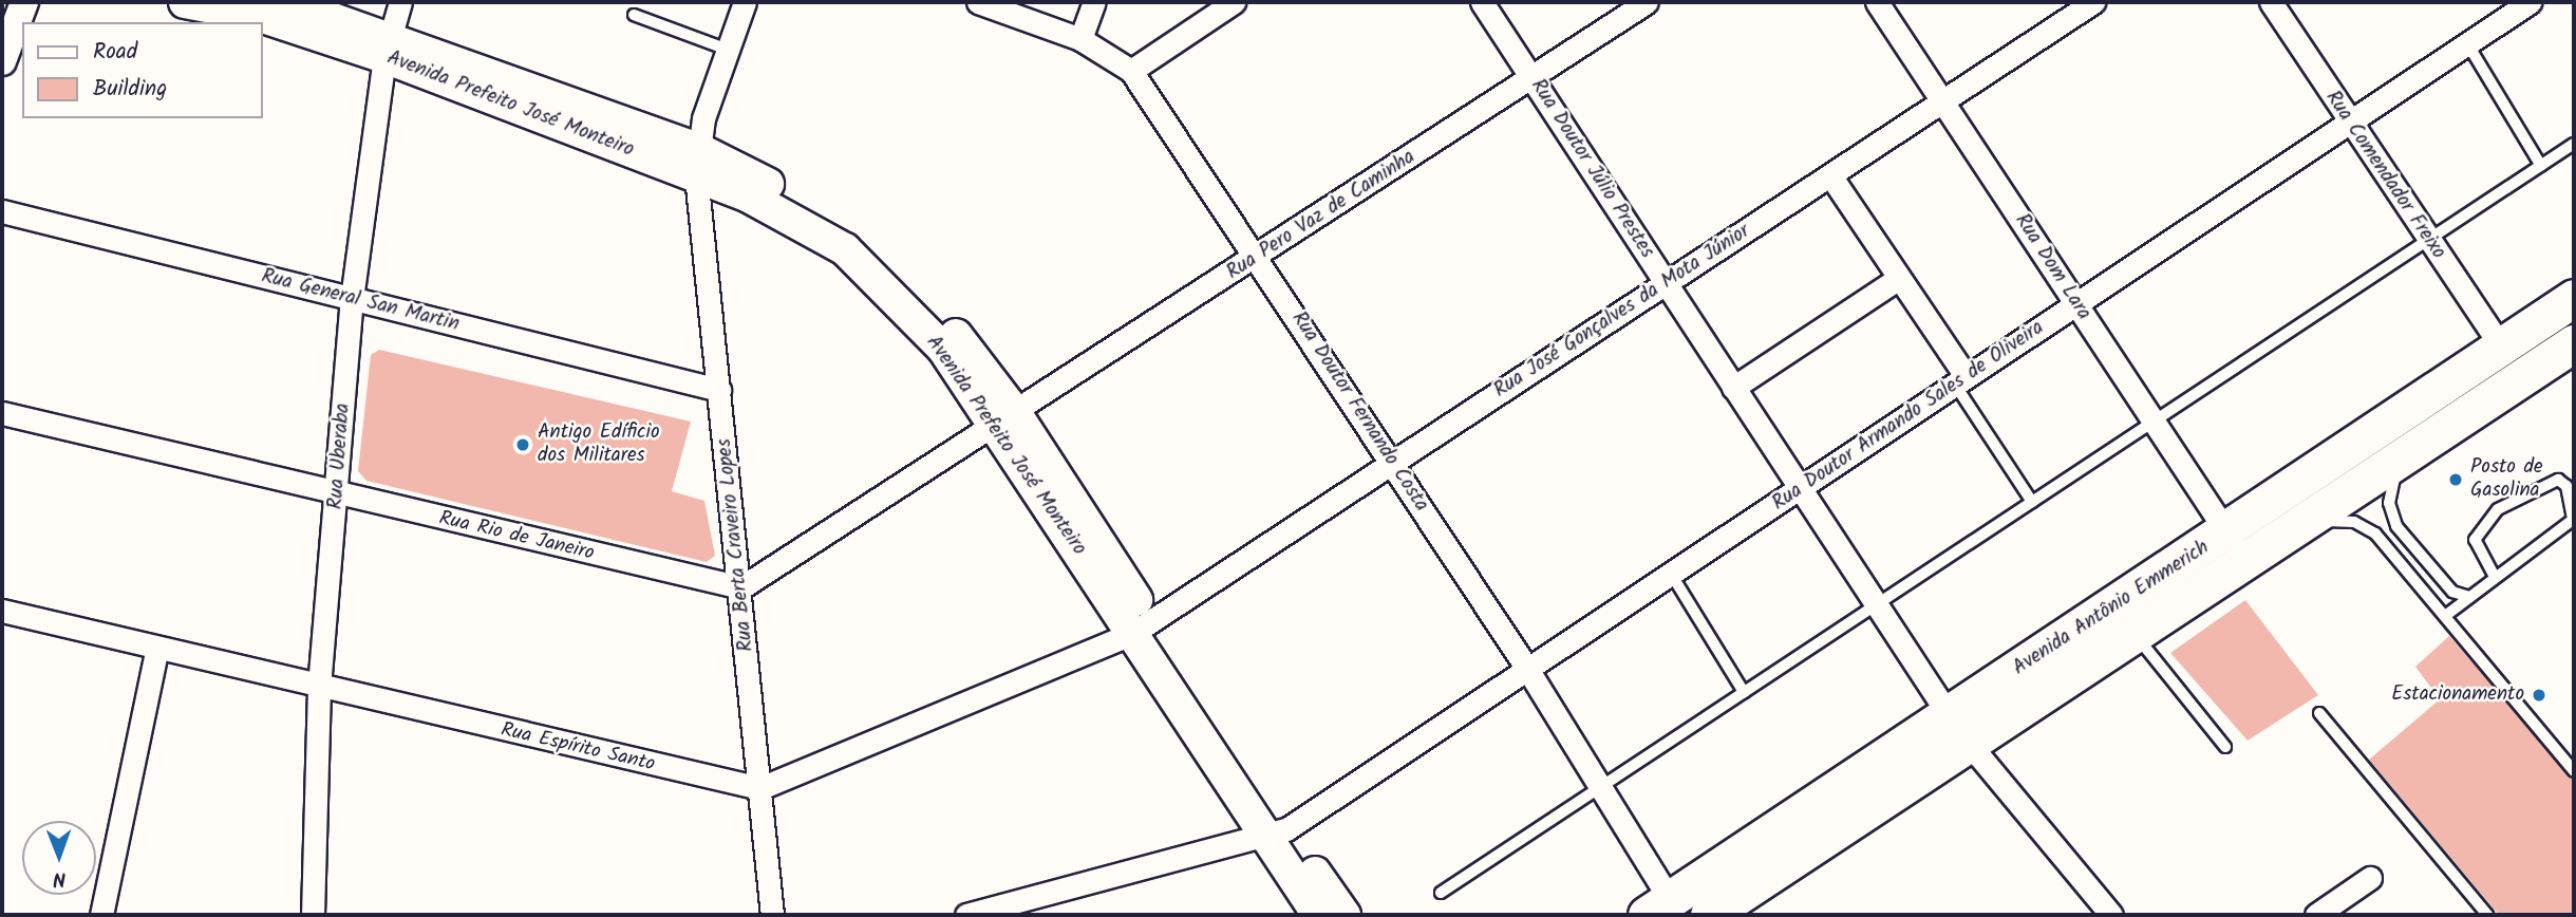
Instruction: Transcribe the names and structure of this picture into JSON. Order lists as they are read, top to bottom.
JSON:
{
  "streets": {
    "main road": ["Avenida Prefeito José Monteiro", "Avenida Antônio Emmerich"],
    "street": [
      "Rua Doutor Júlio Prestes",
      "Rua Comendador Freixo",
      "Rua Pero Vaz de Caminha",
      "Rua Dom Lara",
      "Rua General San Martin",
      "Rua José Gonçalves da Mota Júnior",
      "Rua Doutor Fernando Costa",
      "Rua Doutor Armando Sales de Oliveira",
      "Rua Uberaba",
      "Rua Rio de Janeiro",
      "Rua Berta Craveiro Lopes",
      "Rua Espírito Santo"
    ]
  },
  "crossings": [
    ["Avenida Prefeito José Monteiro", "Rua Pero Vaz de Caminha"],
    ["Avenida Prefeito José Monteiro", "Rua José Gonçalves da Mota Júnior"],
    ["Avenida Prefeito José Monteiro", "Rua Doutor Armando Sales de Oliveira"],
    ["Avenida Prefeito José Monteiro", "Rua Uberaba"],
    ["Avenida Prefeito José Monteiro", "Rua Berta Craveiro Lopes"],
    ["Rua Doutor Júlio Prestes", "Rua Pero Vaz de Caminha"],
    ["Rua Doutor Júlio Prestes", "Rua José Gonçalves da Mota Júnior"],
    ["Rua Doutor Júlio Prestes", "Rua Doutor Armando Sales de Oliveira"],
    ["Rua Doutor Júlio Prestes", "Avenida Antônio Emmerich"],
    ["Rua Comendador Freixo", "Rua Doutor Armando Sales de Oliveira"],
    ["Rua Comendador Freixo", "Avenida Antônio Emmerich"],
    ["Rua Pero Vaz de Caminha", "Rua Doutor Fernando Costa"],
    ["Rua Dom Lara", "Rua José Gonçalves da Mota Júnior"],
    ["Rua Dom Lara", "Rua Doutor Armando Sales de Oliveira"],
    ["Rua Dom Lara", "Avenida Antônio Emmerich"],
    ["Rua General San Martin", "Rua Uberaba"],
    ["Rua General San Martin", "Rua Berta Craveiro Lopes"],
    ["Rua José Gonçalves da Mota Júnior", "Rua Doutor Fernando Costa"],
    ["Rua Doutor Fernando Costa", "Rua Doutor Armando Sales de Oliveira"],
    ["Rua Doutor Fernando Costa", "Avenida Antônio Emmerich"],
    ["Rua Uberaba", "Rua Rio de Janeiro"],
    ["Rua Uberaba", "Rua Espírito Santo"],
    ["Rua Rio de Janeiro", "Rua Berta Craveiro Lopes"],
    ["Rua Berta Craveiro Lopes", "Rua Espírito Santo"]
  ],
  "places": ["Antigo Edíficio dos Militares", "Posto de Gasolina", "Estacionamento"],
  "legend": ["Road", "Building"],
  "north": "bottom"
}
